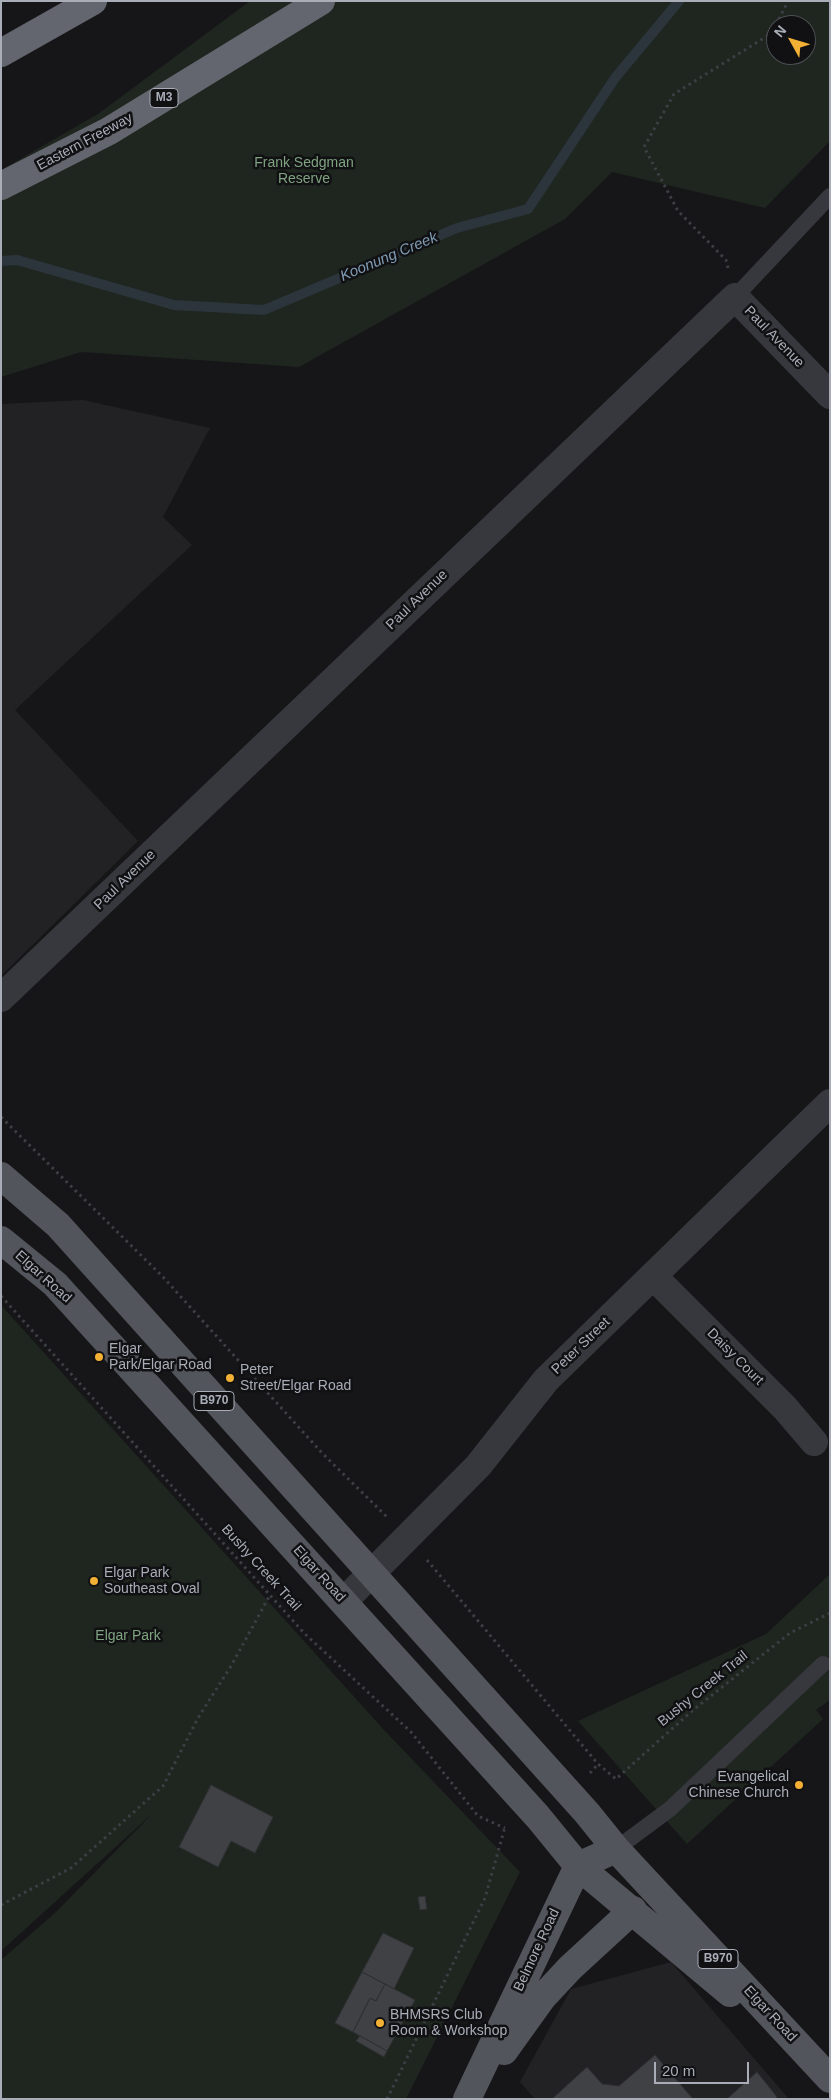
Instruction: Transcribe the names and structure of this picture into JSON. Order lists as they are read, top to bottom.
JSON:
{
  "streets": {
    "highway": ["M3", "Eastern Freeway"],
    "main road": ["Elgar Road", "B970", "Belmore Road"],
    "street": ["Paul Avenue", "Peter Street", "Daisy Court"],
    "path": ["Bushy Creek Trail"]
  },
  "crossings": [
    ["Elgar Road", "Peter Street"],
    ["Elgar Road", "Belmore Road"],
    ["Peter Street", "Daisy Court"],
    ["Peter Street", "Bushy Creek Trail"]
  ],
  "water": ["Koonung Creek"],
  "parks": ["Frank Sedgman Reserve", "Elgar Park"],
  "places": [
    "Elgar Park/Elgar Road",
    "Peter Street/Elgar Road",
    "Elgar Park Southeast Oval",
    "Evangelical Chinese Church",
    "BHMSRS Club Room & Workshop"
  ],
  "scale_bar": "20 m",
  "north": "top left"
}
